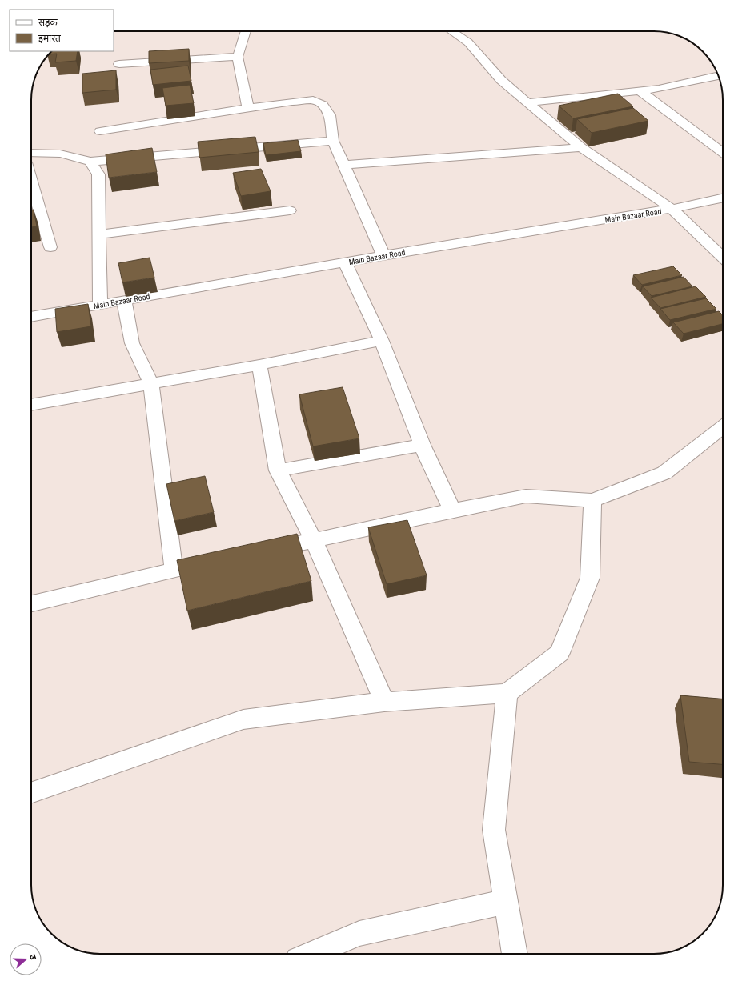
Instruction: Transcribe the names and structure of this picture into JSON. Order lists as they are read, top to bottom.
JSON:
{
  "streets": {
    "street": ["Main Bazaar Road"]
  },
  "legend": ["सड़क", "इमारत"],
  "north": "right"
}
